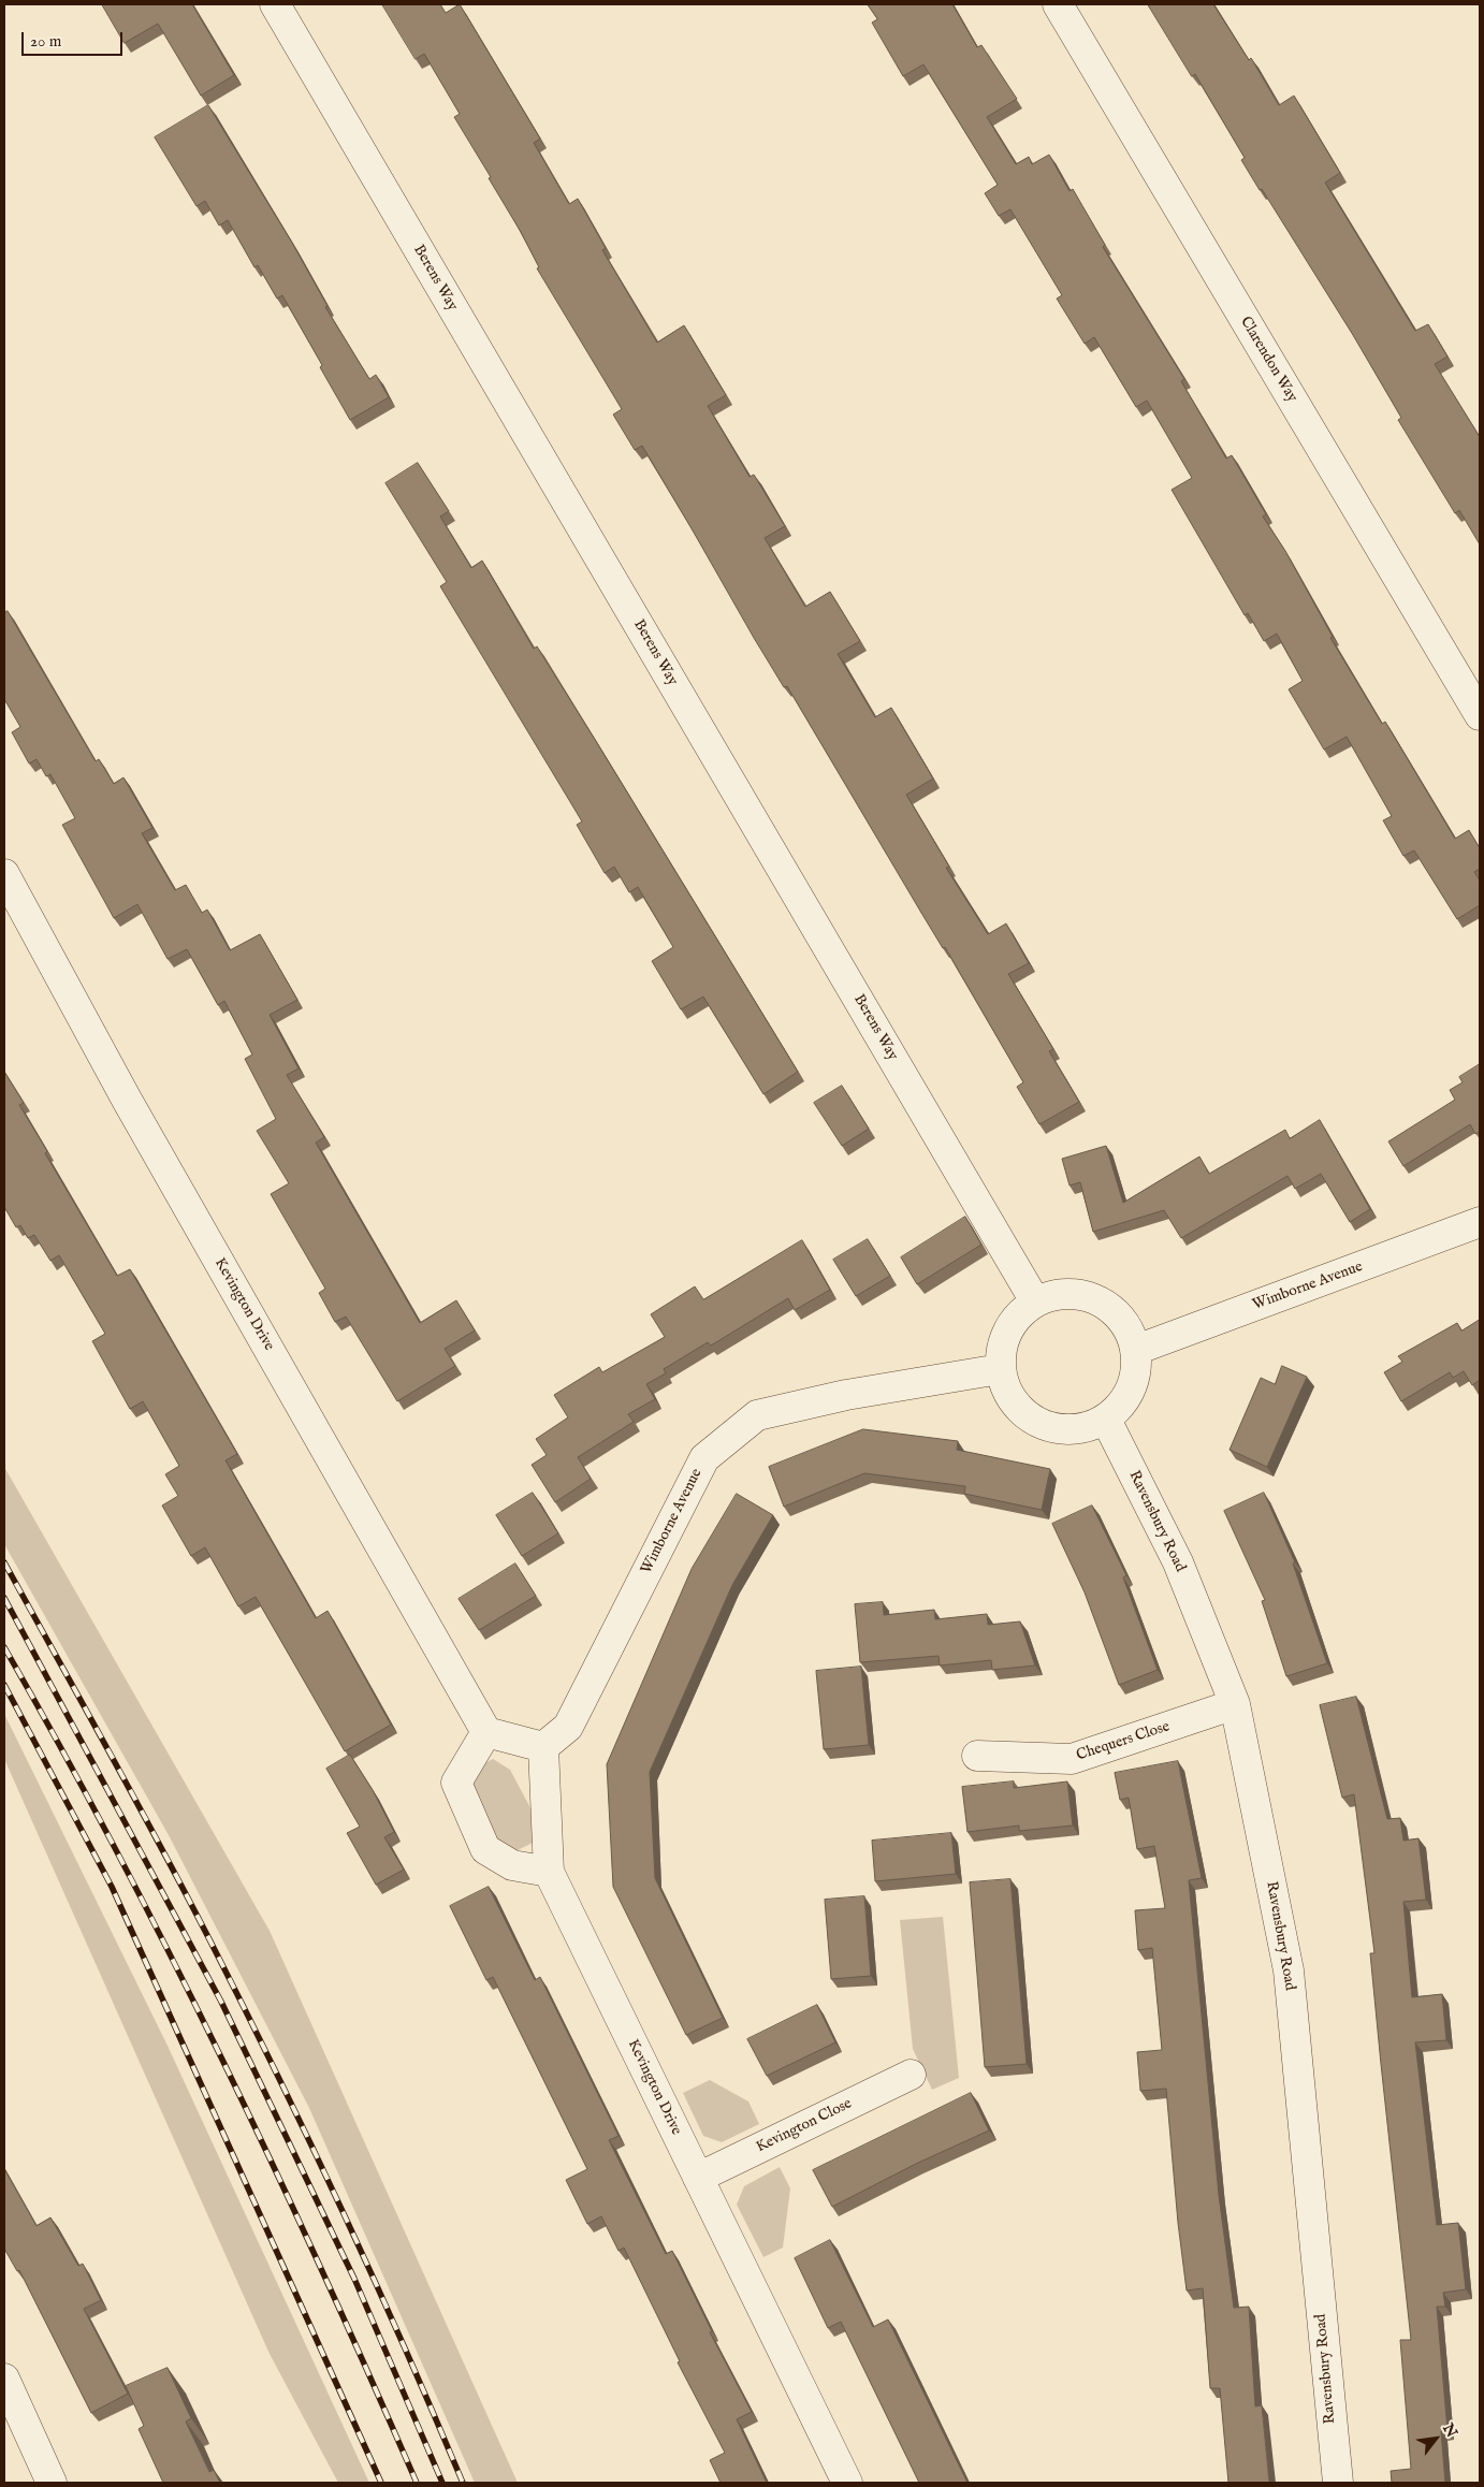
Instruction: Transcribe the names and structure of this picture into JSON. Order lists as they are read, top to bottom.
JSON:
{
  "streets": {
    "street": [
      "Berens Way",
      "Clarendon Way",
      "Wimborne Avenue",
      "Kevington Drive",
      "Ravensbury Road",
      "Chequers Close",
      "Kevington Close"
    ]
  },
  "crossings": [
    ["Berens Way", "Wimborne Avenue"],
    ["Berens Way", "Ravensbury Road"],
    ["Wimborne Avenue", "Ravensbury Road"],
    ["Kevington Drive", "Kevington Close"],
    ["Ravensbury Road", "Chequers Close"]
  ],
  "scale_bar": "20 m",
  "north": "top right"
}
